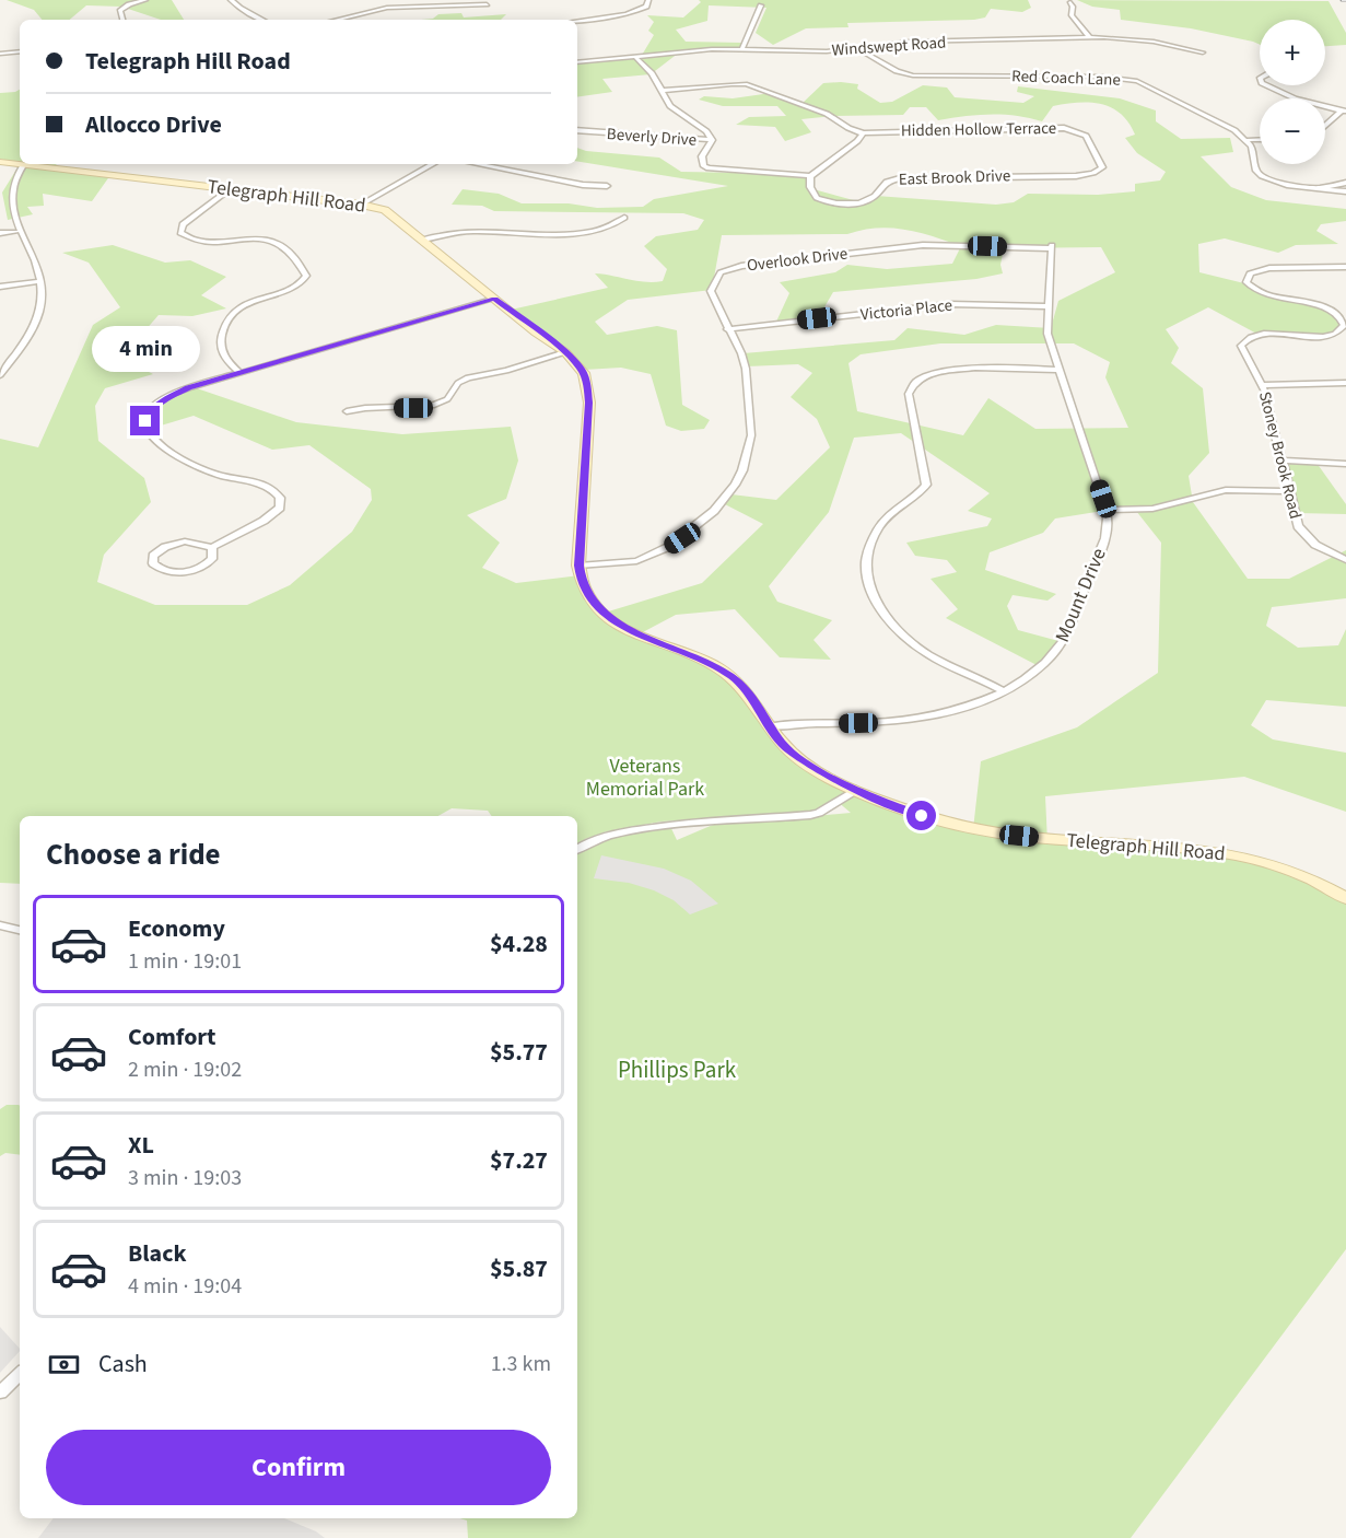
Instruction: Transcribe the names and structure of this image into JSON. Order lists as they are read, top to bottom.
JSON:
{
  "streets": {
    "street": [
      "Windswept Road",
      "Red Coach Lane",
      "Hidden Hollow Terrace",
      "Beverly Drive",
      "East Brook Drive",
      "Telegraph Hill Road",
      "Overlook Drive",
      "Victoria Place",
      "Stoney Brook Road",
      "Mount Drive"
    ]
  },
  "crossings": [
    ["Windswept Road", "Red Coach Lane"],
    ["Hidden Hollow Terrace", "East Brook Drive"],
    ["Beverly Drive", "East Brook Drive"],
    ["Telegraph Hill Road", "Overlook Drive"],
    ["Telegraph Hill Road", "Mount Drive"],
    ["Overlook Drive", "Victoria Place"],
    ["Overlook Drive", "Mount Drive"],
    ["Victoria Place", "Mount Drive"]
  ],
  "parks": ["Veterans Memorial Park", "Phillips Park"],
  "page": {
    "map_buttons": ["+", "−"],
    "banner": ["Telegraph Hill Road", "Allocco Drive"],
    "bubble": "4 min",
    "heading": "Choose a ride",
    "list": [
      {
        "name": "Economy",
        "note": "1 min · 19:01",
        "value": "$4.28"
      },
      {
        "name": "Comfort",
        "note": "2 min · 19:02",
        "value": "$5.77"
      },
      {
        "name": "XL",
        "note": "3 min · 19:03",
        "value": "$7.27"
      },
      {
        "name": "Black",
        "note": "4 min · 19:04",
        "value": "$5.87"
      }
    ],
    "pay": ["Cash", "1.3 km"],
    "buttons": "Confirm"
  }
}
